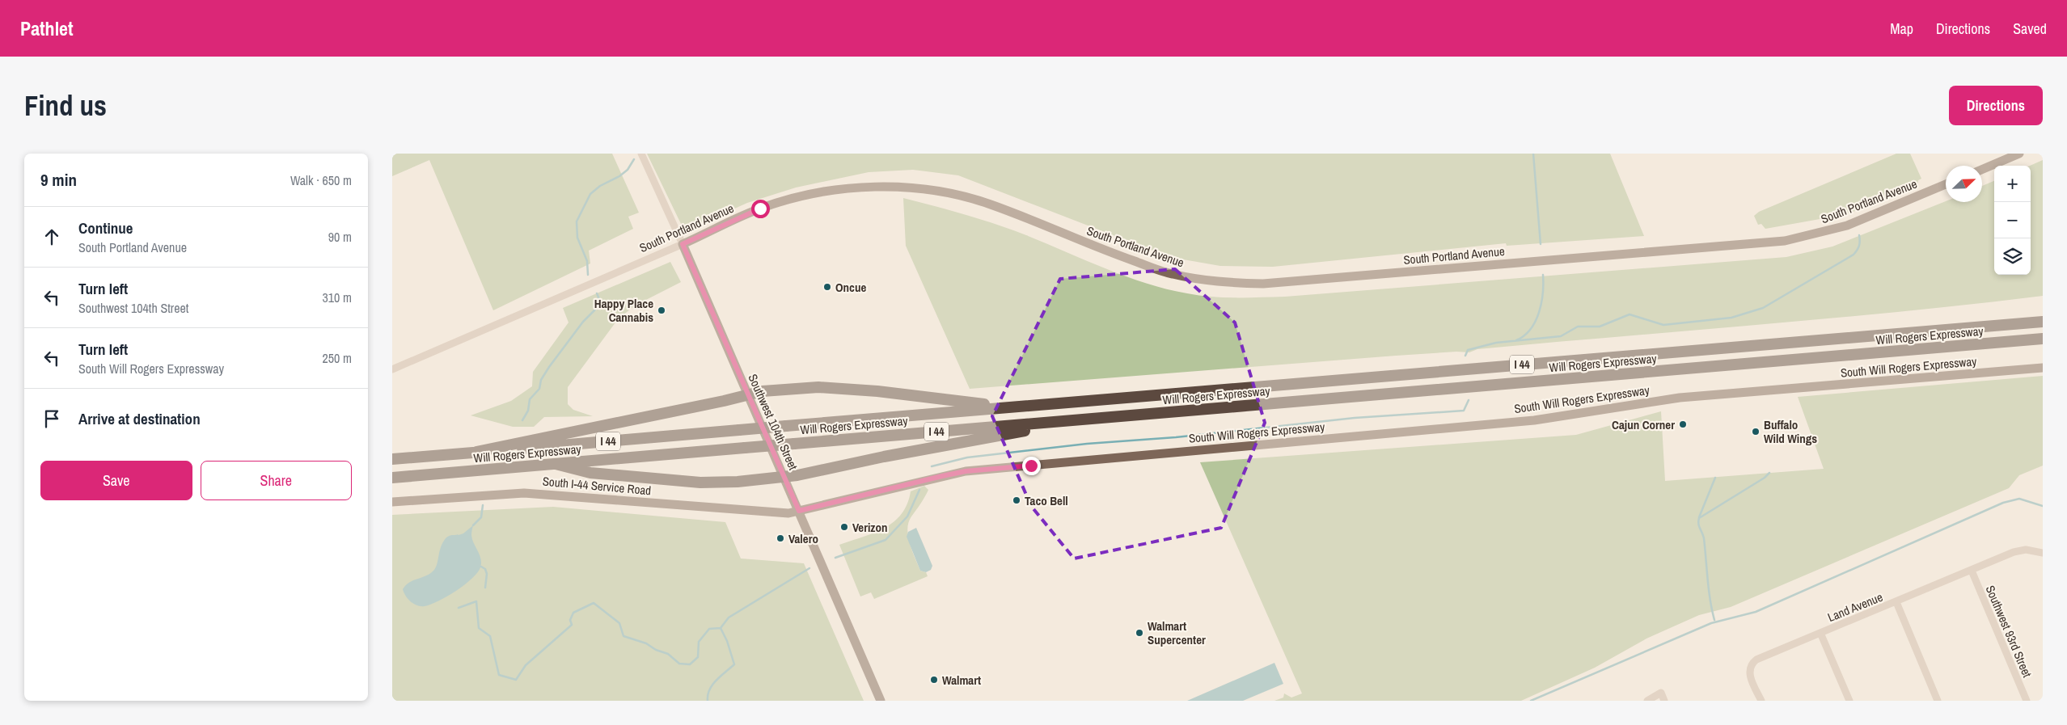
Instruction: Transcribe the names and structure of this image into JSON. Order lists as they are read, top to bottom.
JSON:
{
  "streets": {
    "highway": ["Will Rogers Expressway", "I 44"],
    "main road": [
      "South Portland Avenue",
      "South Will Rogers Expressway",
      "Southwest 104th Street",
      "South I-44 Service Road"
    ],
    "street": ["Land Avenue", "Southwest 93rd Street"]
  },
  "crossings": [
    ["South Portland Avenue", "Southwest 104th Street"],
    ["South Will Rogers Expressway", "Southwest 104th Street"],
    ["South Will Rogers Expressway", "South I-44 Service Road"],
    ["Southwest 104th Street", "South I-44 Service Road"],
    ["Land Avenue", "Southwest 93rd Street"]
  ],
  "places": [
    "Oncue",
    "Happy Place Cannabis",
    "Cajun Corner",
    "Buffalo Wild Wings",
    "Taco Bell",
    "Verizon",
    "Valero",
    "Walmart Supercenter",
    "Walmart"
  ],
  "north": "top right",
  "page": {
    "header": "Pathlet",
    "nav": ["Map", "Directions", "Saved"],
    "buttons": [
      "Directions",
      ["Save", "Share"]
    ],
    "title": "Find us",
    "heading": ["9 min", "Walk · 650 m"],
    "map_buttons": ["+", "−"],
    "list": [
      ["Continue", "South Portland Avenue", "90 m"],
      ["Turn left", "Southwest 104th Street", "310 m"],
      ["Turn left", "South Will Rogers Expressway", "250 m"],
      "Arrive at destination"
    ]
  }
}
